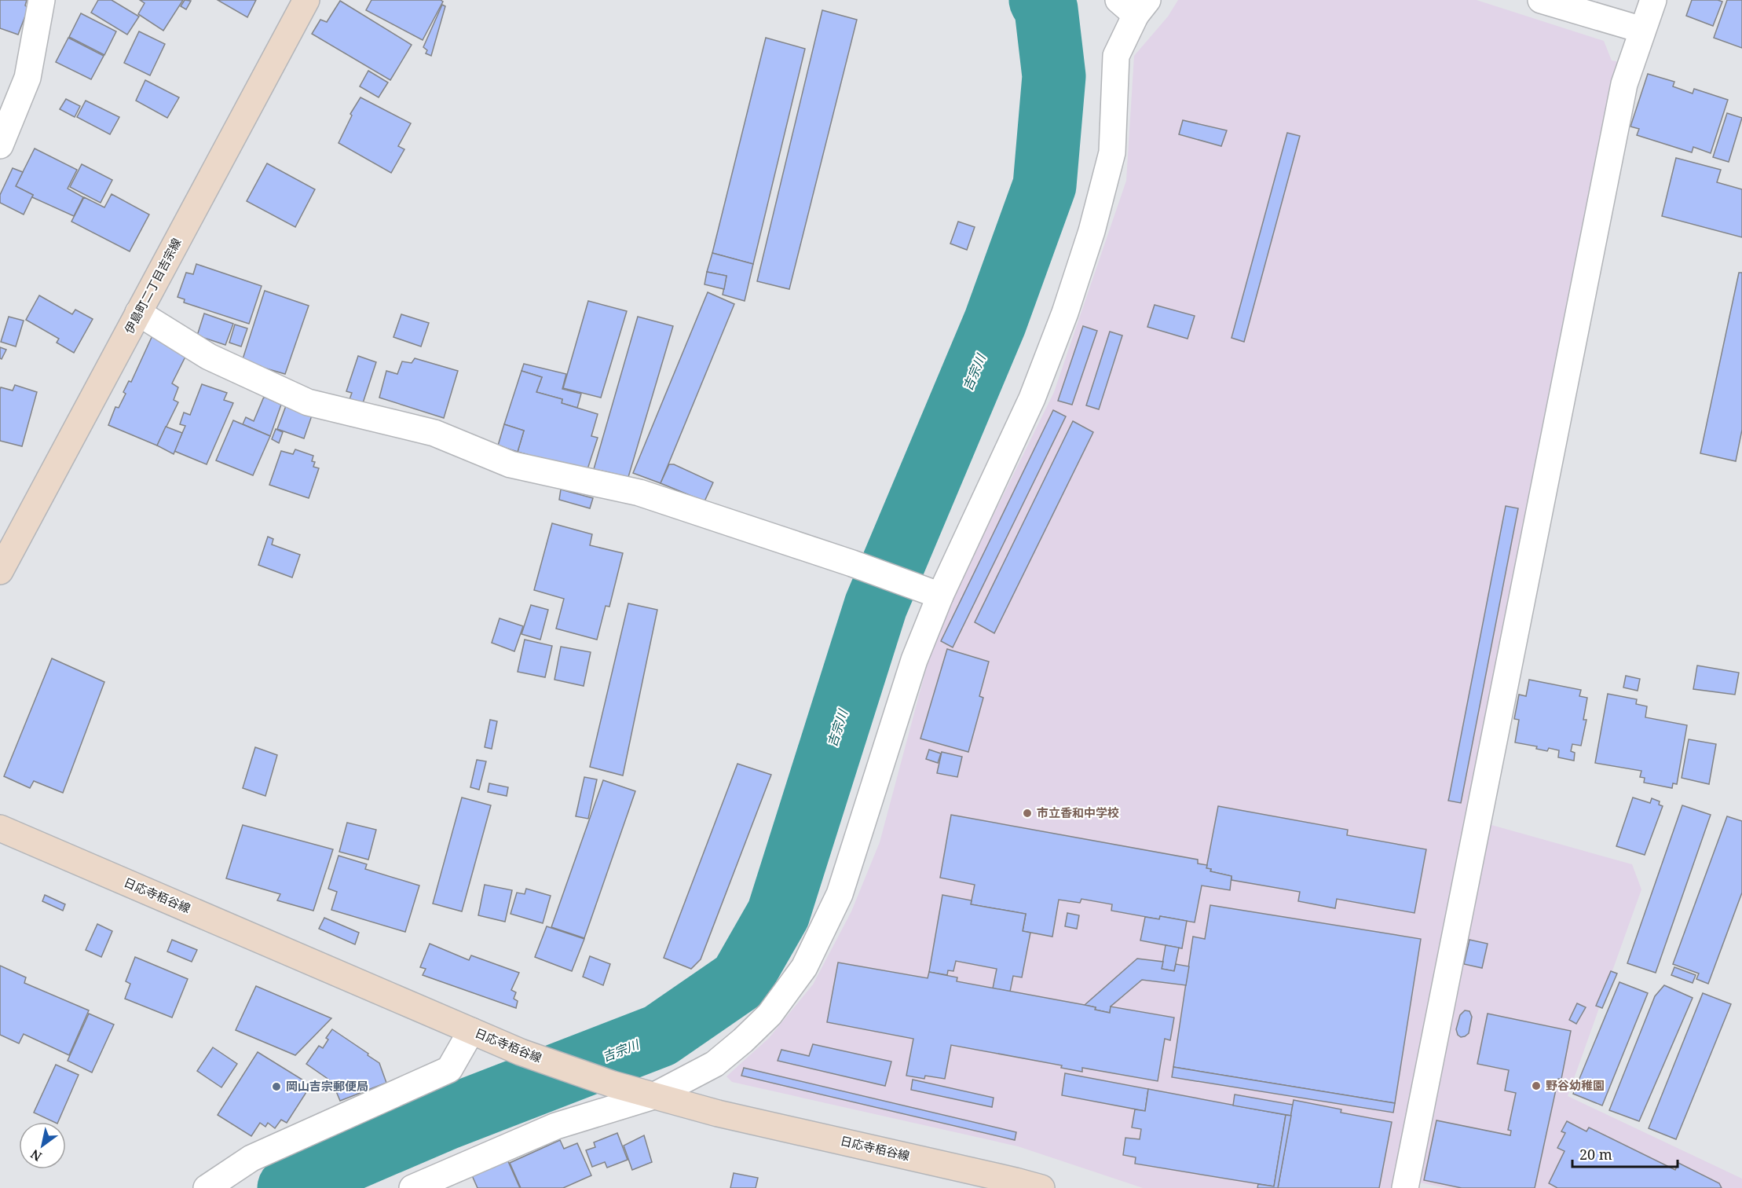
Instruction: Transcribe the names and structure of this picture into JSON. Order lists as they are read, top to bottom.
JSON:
{
  "streets": {
    "main road": ["伊島町二丁目吉宗線", "日応寺栢谷線"]
  },
  "water": ["吉宗川"],
  "places": ["市立香和中学校", "野谷幼稚園", "岡山吉宗郵便局"],
  "scale_bar": "20 m",
  "north": "bottom left"
}
